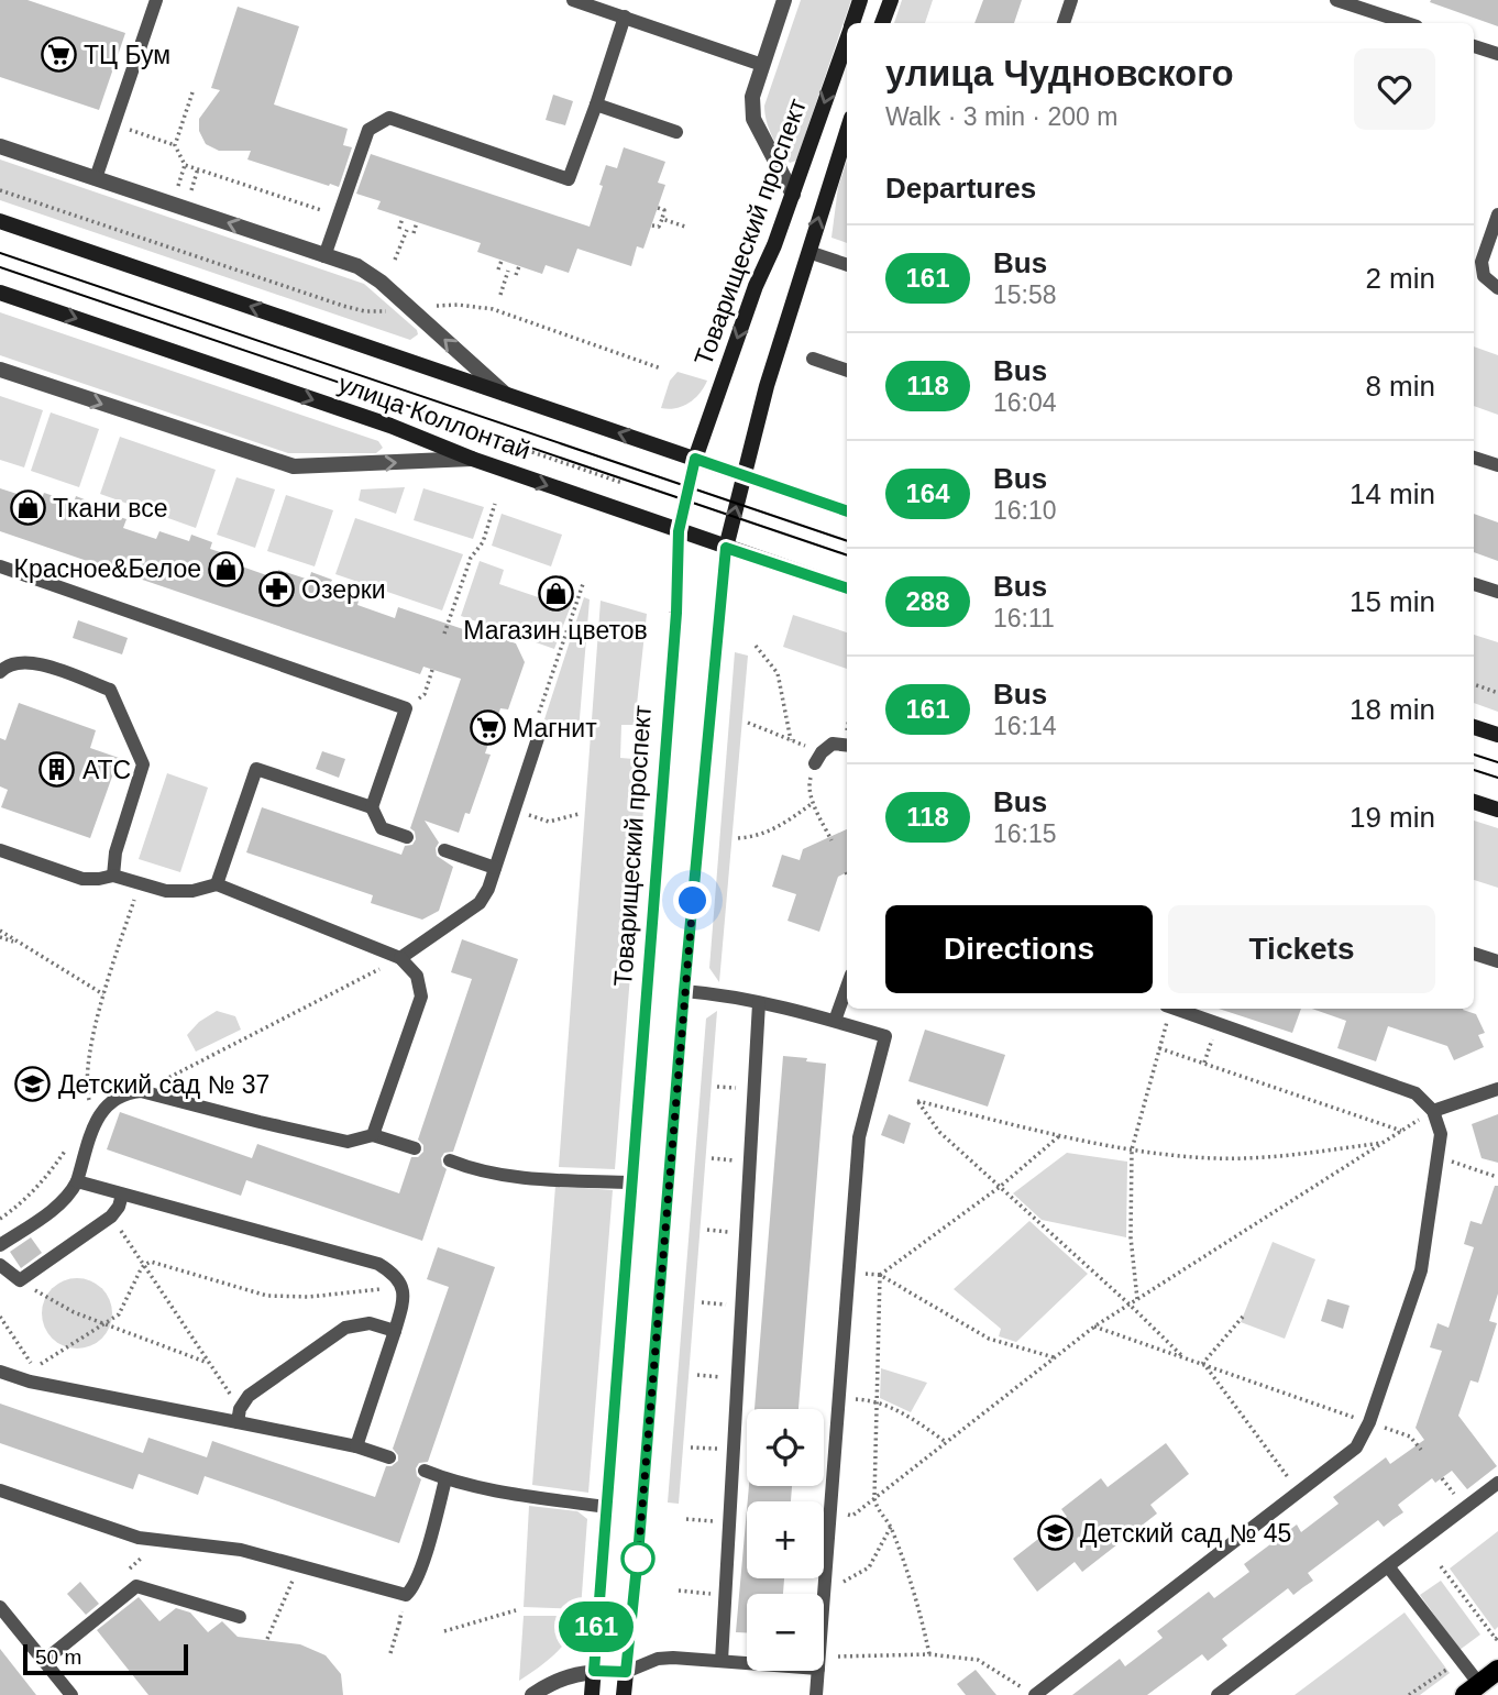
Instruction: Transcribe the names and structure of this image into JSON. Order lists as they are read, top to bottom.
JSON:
{
  "streets": {
    "street": ["Товарищеский проспект", "улица Коллонтай"]
  },
  "crossings": [
    ["Товарищеский проспект", "улица Коллонтай"]
  ],
  "places": {
    "supermarket": ["ТЦ Бум", "Магнит"],
    "shop": ["Ткани все", "Красное&Белое", "Магазин цветов"],
    "pharmacy": ["Озерки"],
    "building": ["АТС"],
    "school or university": ["Детский сад № 37", "Детский сад № 45"]
  },
  "lines": ["bus line 161"],
  "scale_bar": "50 m",
  "page": {
    "on_map": "161",
    "heading": [
      ["улица Чудновского", "Walk · 3 min · 200 m"],
      "Departures"
    ],
    "list": [
      {
        "mark": "161",
        "name": "Bus",
        "note": "15:58",
        "value": "2 min"
      },
      {
        "mark": "118",
        "name": "Bus",
        "note": "16:04",
        "value": "8 min"
      },
      {
        "mark": "164",
        "name": "Bus",
        "note": "16:10",
        "value": "14 min"
      },
      {
        "mark": "288",
        "name": "Bus",
        "note": "16:11",
        "value": "15 min"
      },
      {
        "mark": "161",
        "name": "Bus",
        "note": "16:14",
        "value": "18 min"
      },
      {
        "mark": "118",
        "name": "Bus",
        "note": "16:15",
        "value": "19 min"
      }
    ],
    "buttons": ["Directions", "Tickets"],
    "map_buttons": ["+", "−"],
    "scale": "50 m"
  }
}
